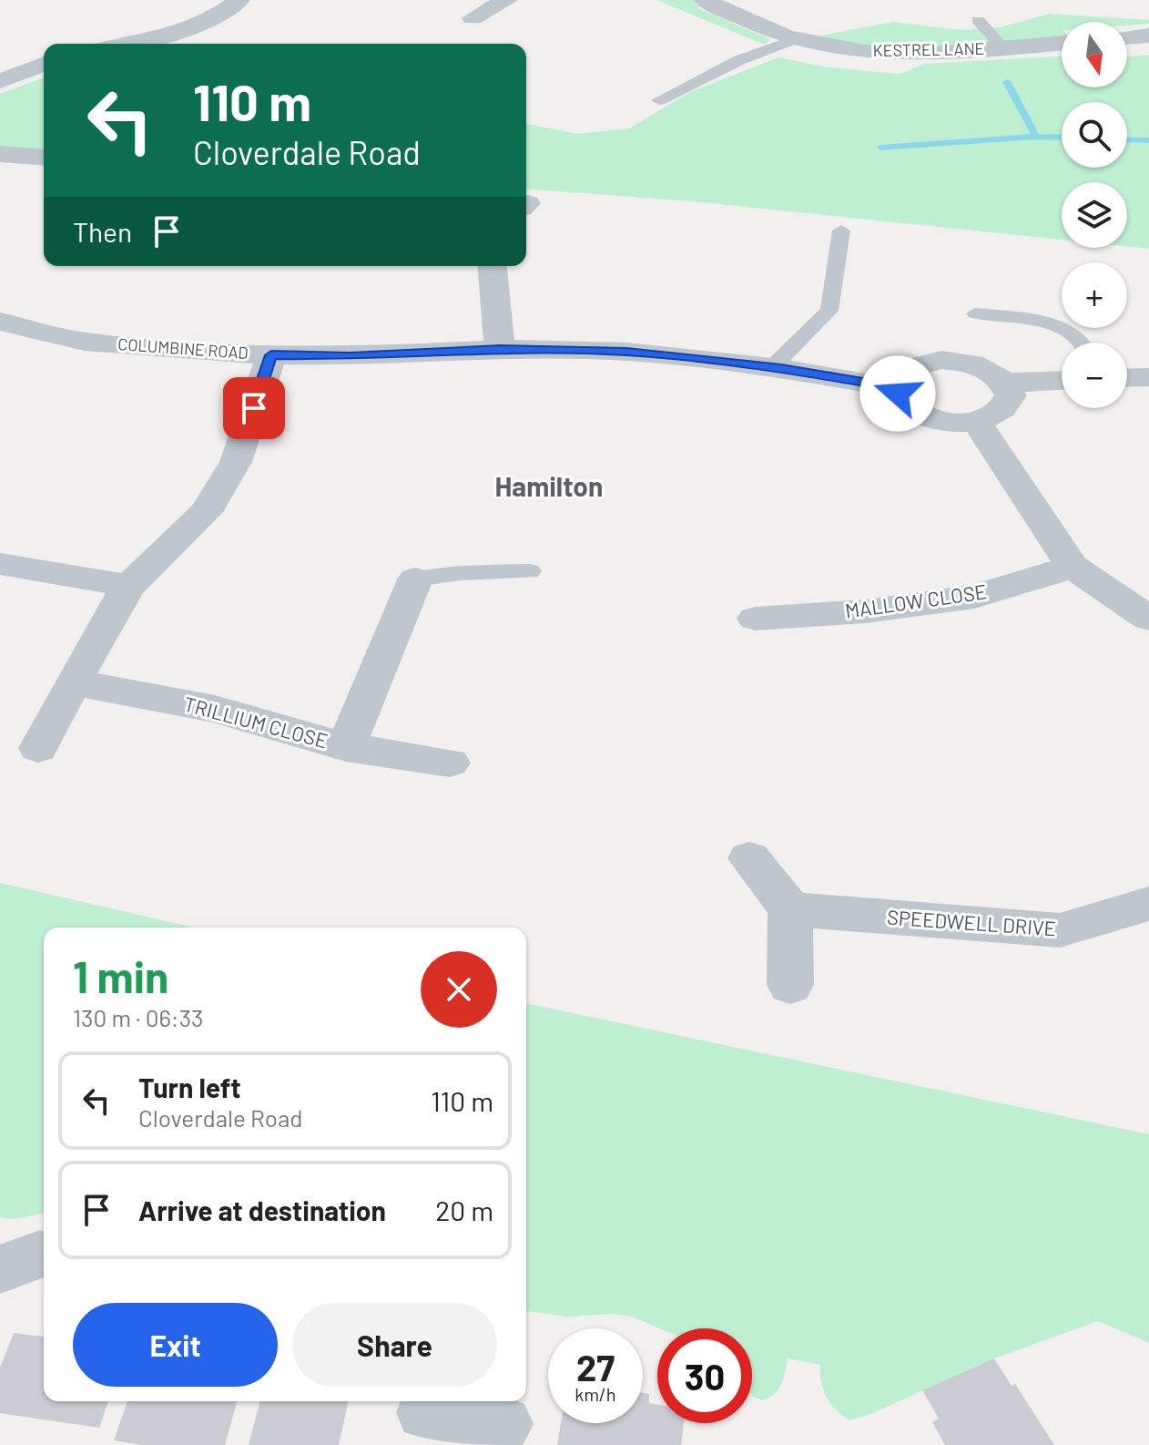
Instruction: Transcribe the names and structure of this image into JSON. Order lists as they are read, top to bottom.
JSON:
{
  "streets": {
    "street": [
      "KESTREL LANE",
      "COLUMBINE ROAD",
      "MALLOW CLOSE",
      "TRILLIUM CLOSE",
      "SPEEDWELL DRIVE"
    ]
  },
  "districts": ["Hamilton"],
  "north": "bottom",
  "page": {
    "map_buttons": ["+", "−"],
    "turn": ["110 m", "Cloverdale Road"],
    "then": "Then",
    "heading": ["1 min", "130 m · 06:33"],
    "list": [
      {
        "name": "Turn left",
        "note": "Cloverdale Road",
        "value": "110 m"
      },
      {
        "name": "Arrive at destination",
        "value": "20 m"
      }
    ],
    "buttons": ["Exit", "Share"],
    "speed": "27 km/h",
    "limit": "30"
  }
}
